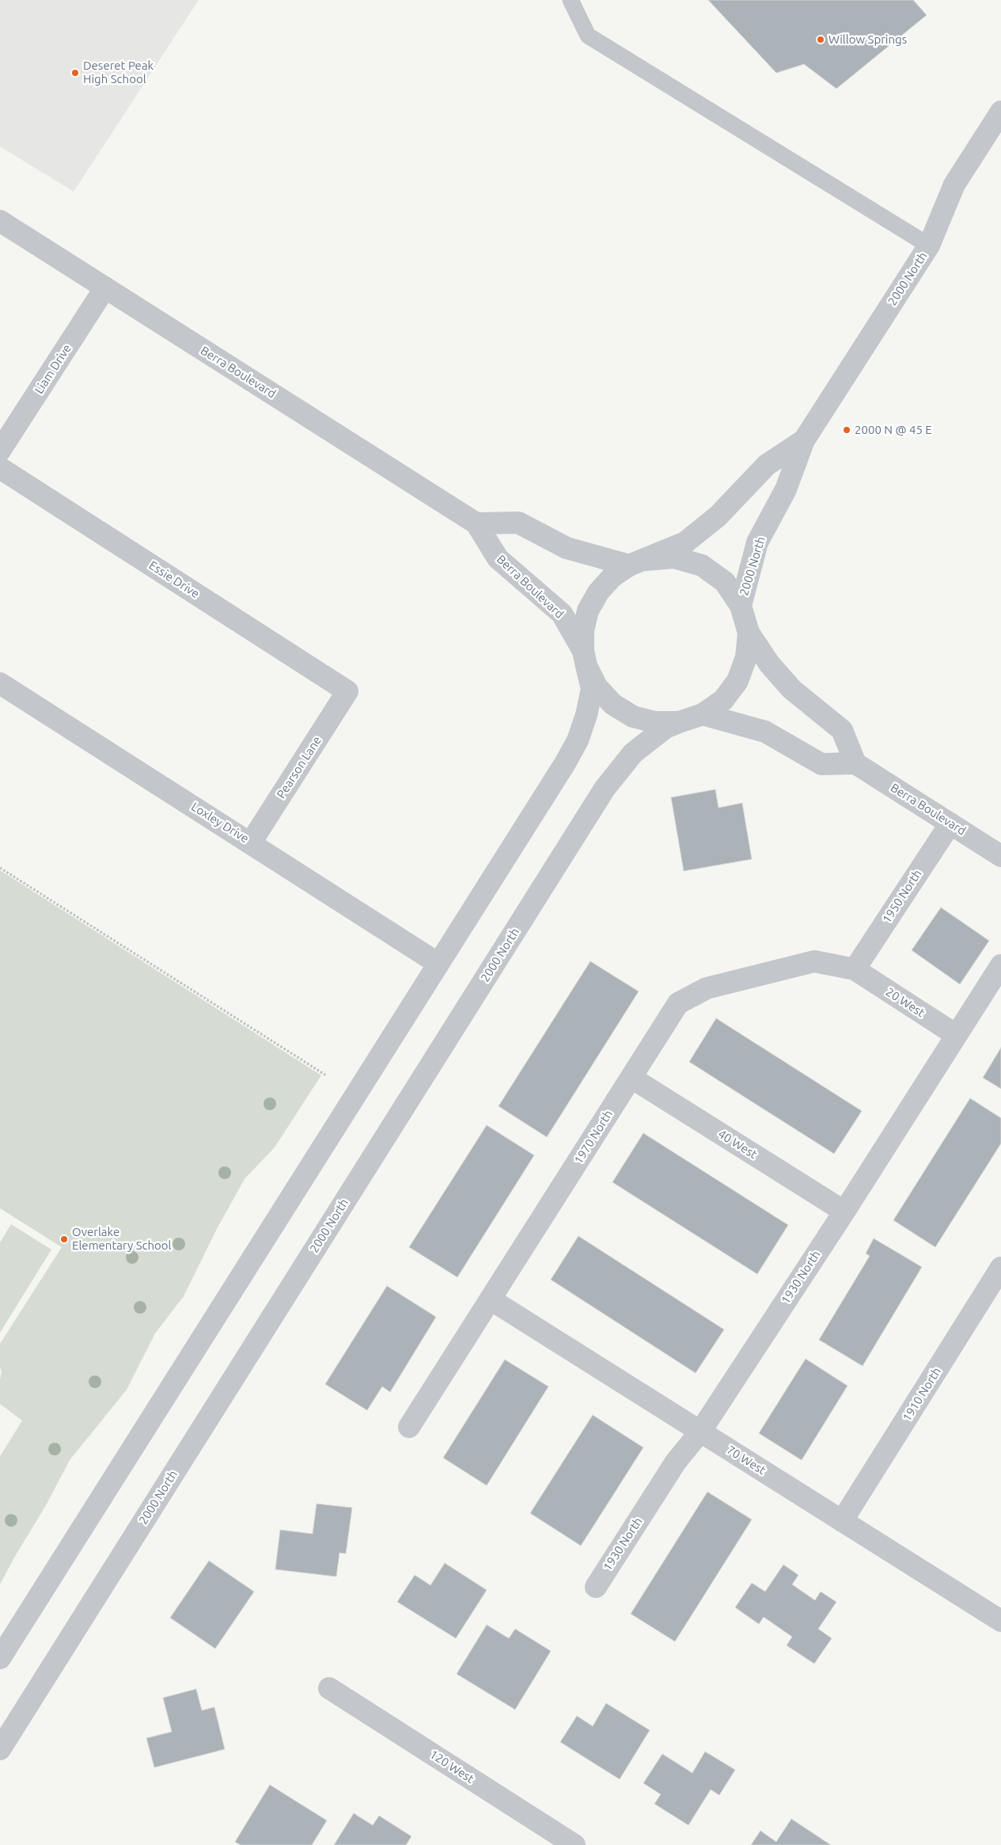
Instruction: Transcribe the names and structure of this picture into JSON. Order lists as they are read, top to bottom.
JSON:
{
  "streets": {
    "street": [
      "2000 North",
      "Liam Drive",
      "Berra Boulevard",
      "Essie Drive",
      "Pearson Lane",
      "Loxley Drive",
      "1950 North",
      "20 West",
      "1970 North",
      "40 West",
      "1930 North",
      "1910 North",
      "70 West",
      "120 West"
    ]
  },
  "crossings": [
    ["2000 North", "Berra Boulevard"],
    ["Liam Drive", "Berra Boulevard"],
    ["Berra Boulevard", "1950 North"],
    ["Essie Drive", "Pearson Lane"],
    ["Pearson Lane", "Loxley Drive"],
    ["1950 North", "20 West"],
    ["1950 North", "1970 North"],
    ["20 West", "1970 North"],
    ["20 West", "1930 North"],
    ["1970 North", "40 West"],
    ["1970 North", "70 West"],
    ["40 West", "1930 North"],
    ["1930 North", "70 West"],
    ["1910 North", "70 West"]
  ],
  "places": [
    "Willow Springs",
    "Deseret Peak High School",
    "2000 N @ 45 E",
    "Overlake Elementary School"
  ]
}
